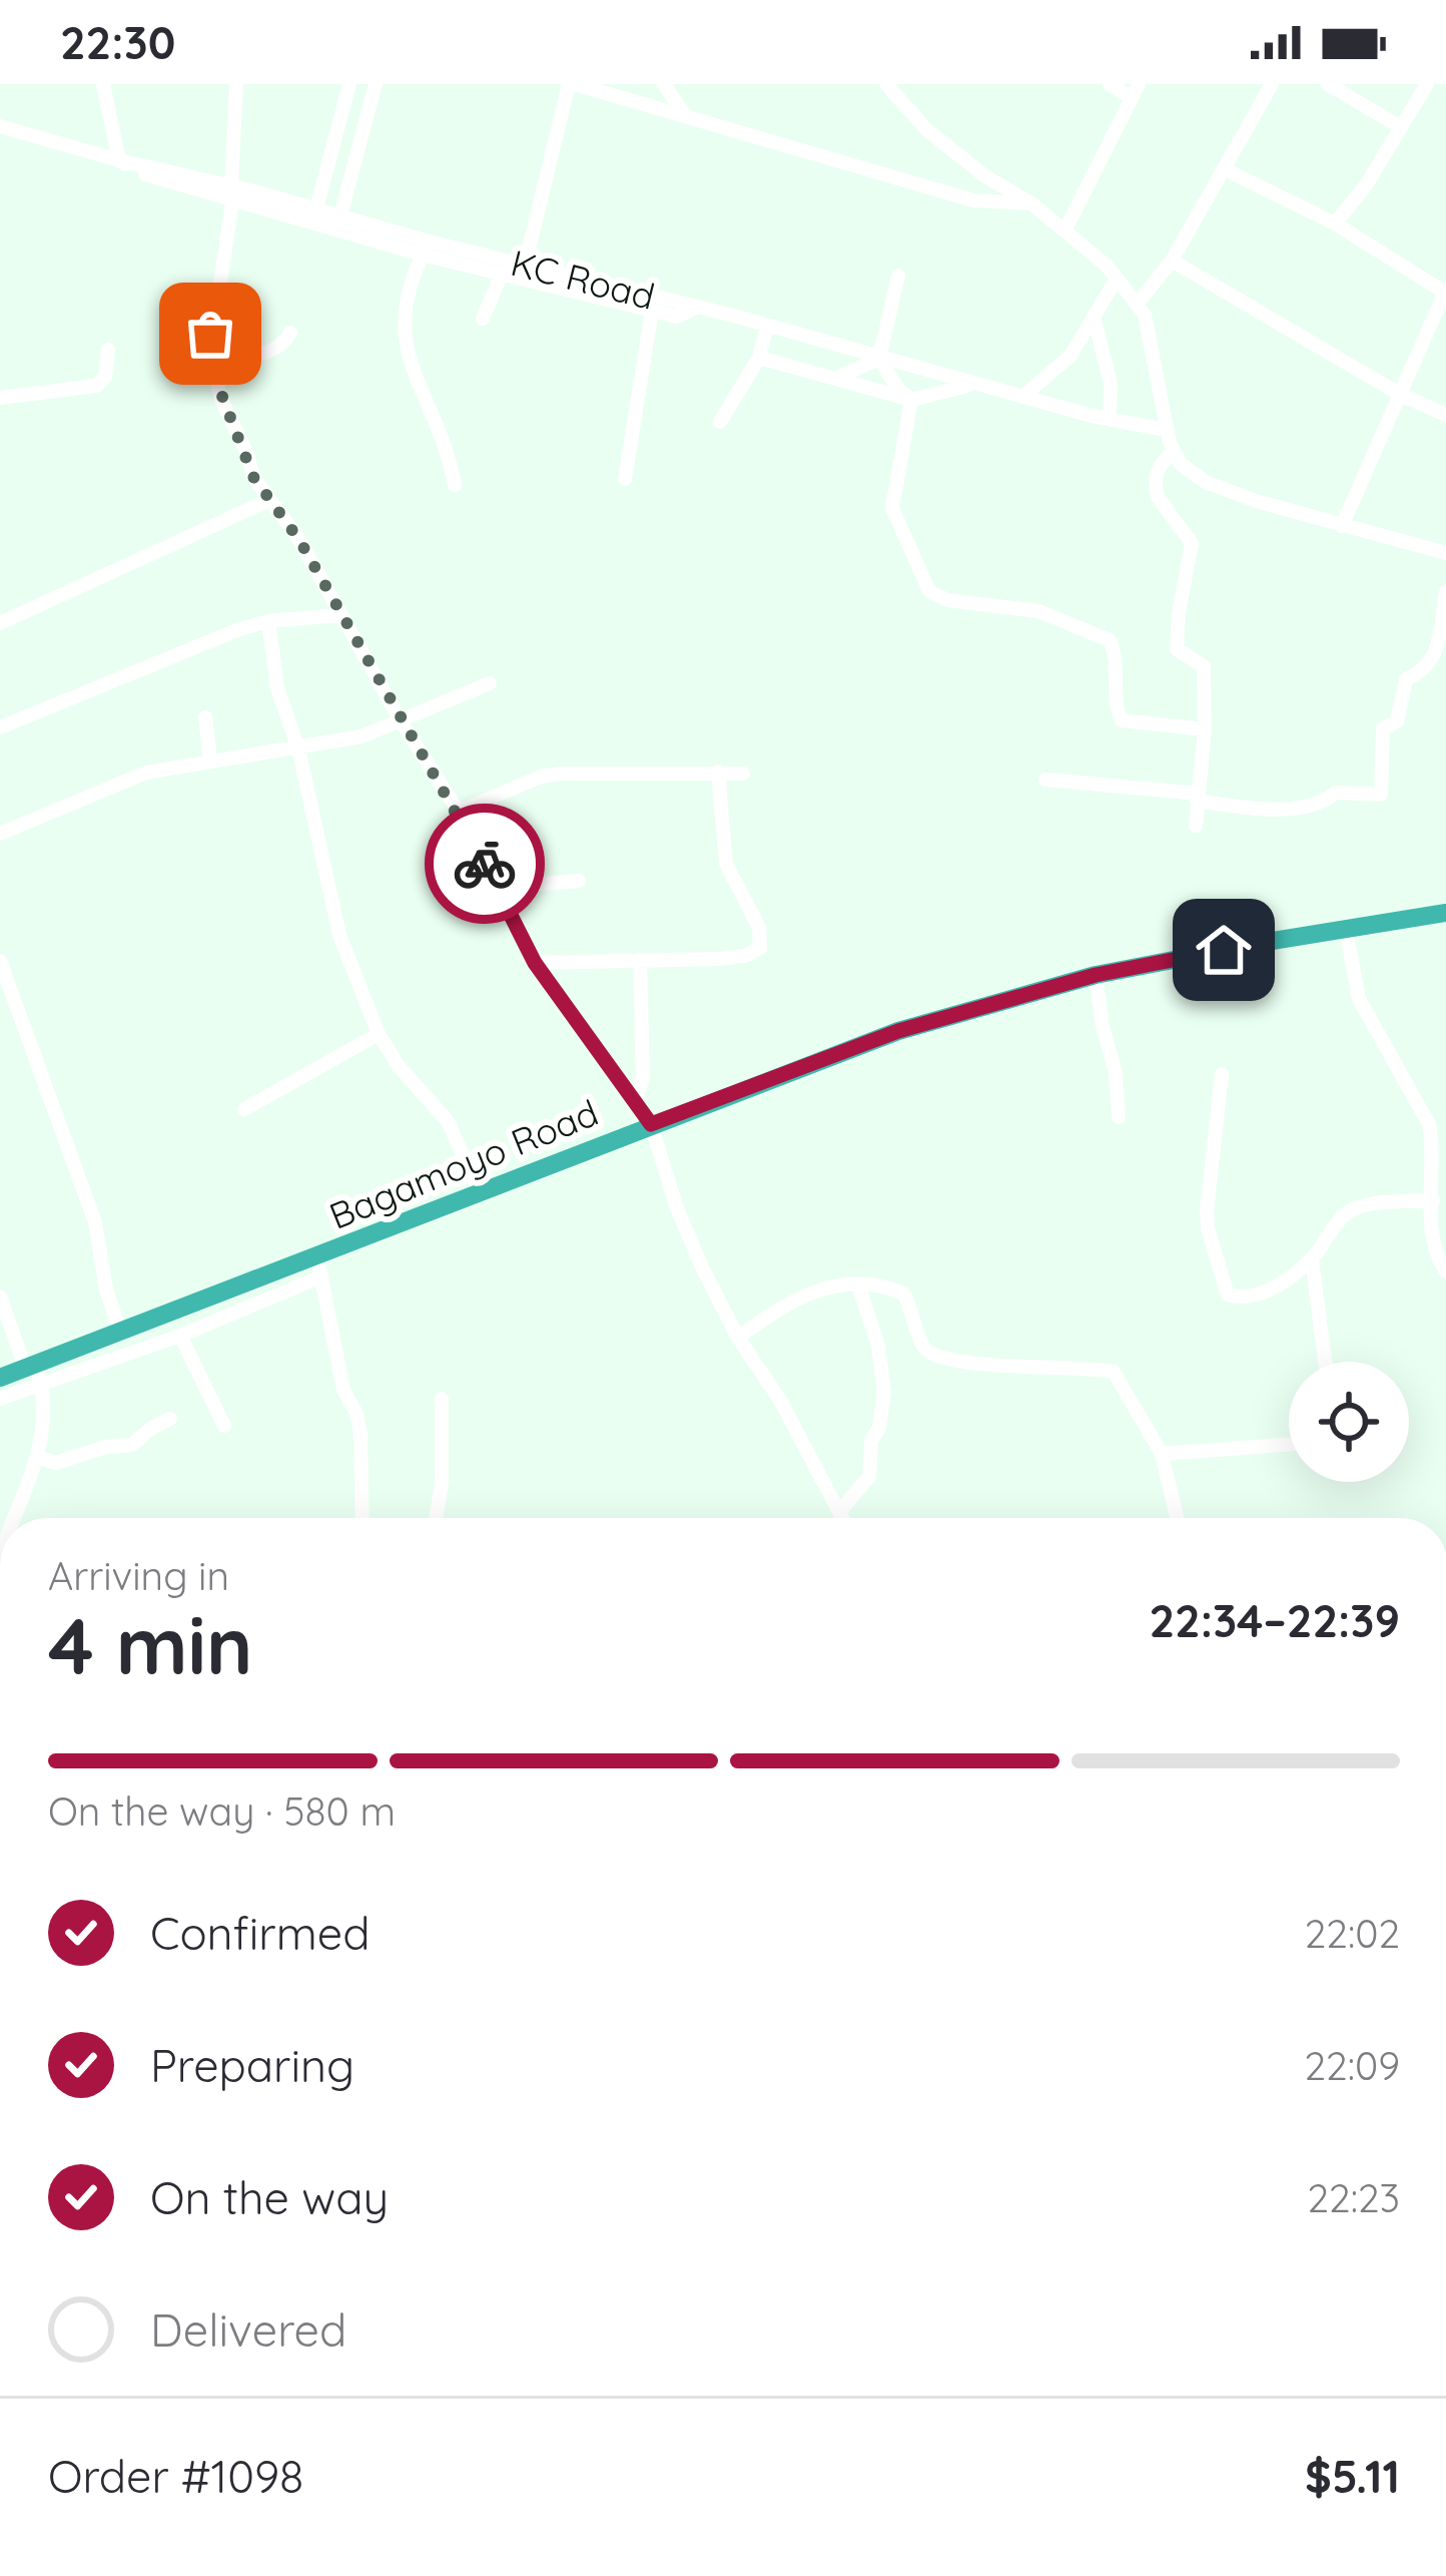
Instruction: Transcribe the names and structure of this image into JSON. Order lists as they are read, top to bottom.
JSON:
{
  "streets": {
    "highway": ["Bagamoyo Road"],
    "street": ["KC Road"]
  },
  "page": {
    "status": "22:30",
    "heading": ["4 min", "Arriving in", "22:34–22:39"],
    "panel": ["Order #1098", "$5.11"],
    "bar": "On the way · 580 m",
    "list": [
      ["Confirmed", "22:02"],
      ["Preparing", "22:09"],
      ["On the way", "22:23"],
      "Delivered"
    ]
  }
}
